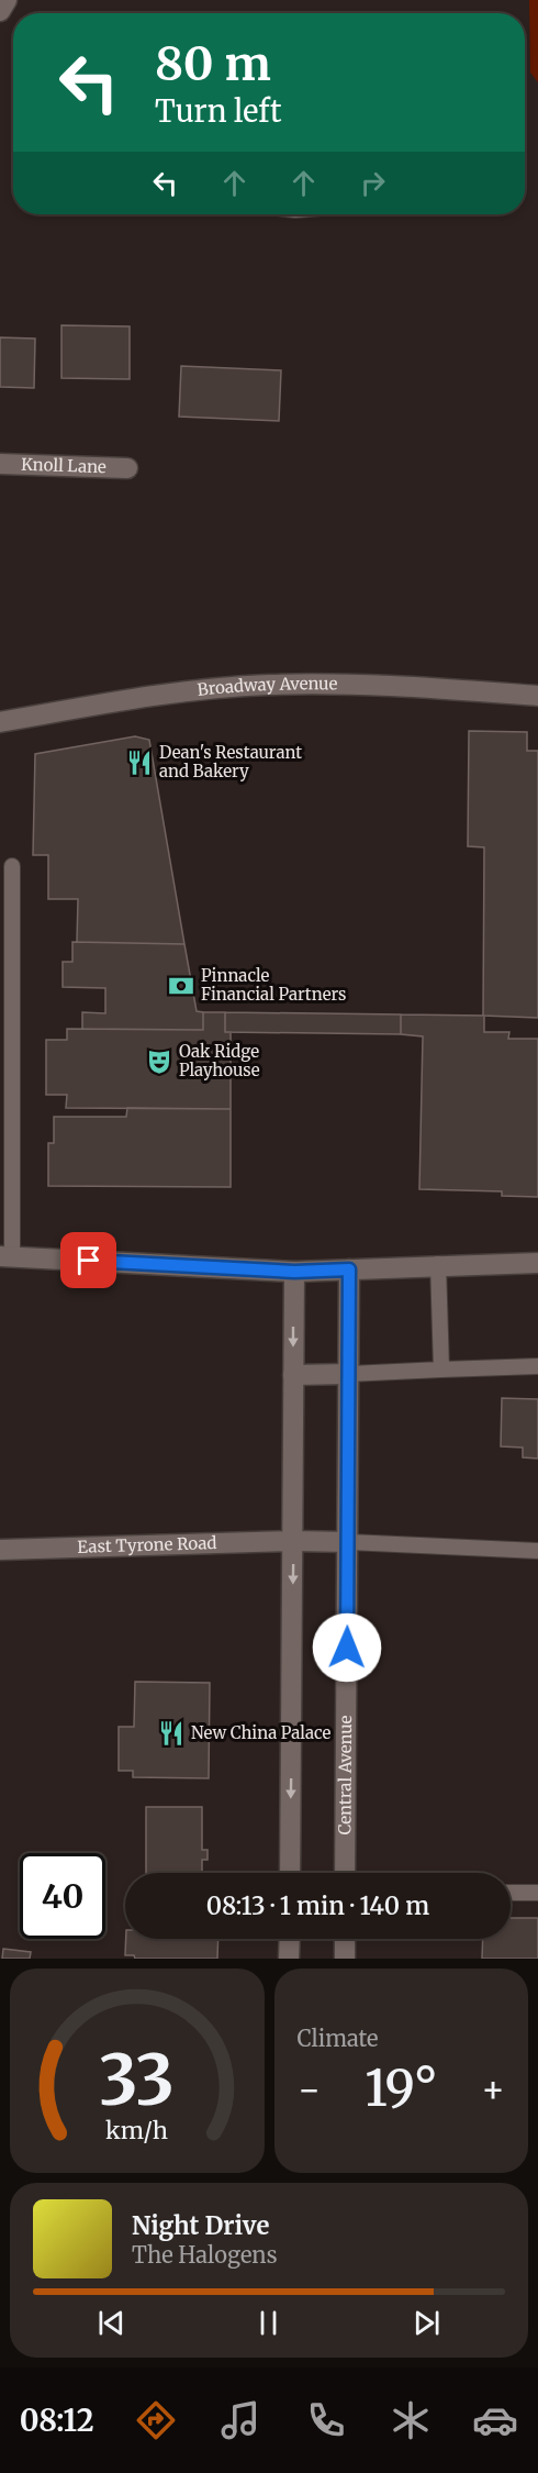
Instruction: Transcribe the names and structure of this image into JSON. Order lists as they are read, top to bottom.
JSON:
{
  "streets": {
    "street": [
      "Knoll Lane",
      "Broadway Avenue",
      "East Tyrone Road",
      "Central Avenue"
    ]
  },
  "crossings": [
    ["East Tyrone Road", "Central Avenue"]
  ],
  "places": {
    "restaurant": ["Dean's Restaurant and Bakery", "New China Palace"],
    "bank": ["Pinnacle Financial Partners"],
    "theatre": ["Oak Ridge Playhouse"]
  },
  "page": {
    "turn": ["80 m", "Turn left"],
    "limit": "40",
    "trip": "08:13 · 1 min · 140 m",
    "tile": "Climate",
    "heat": ["−", "19°", "+"],
    "song": ["Night Drive", "The Halogens"],
    "tabs": "08:12",
    "gauge": ["33", "km/h"]
  }
}
